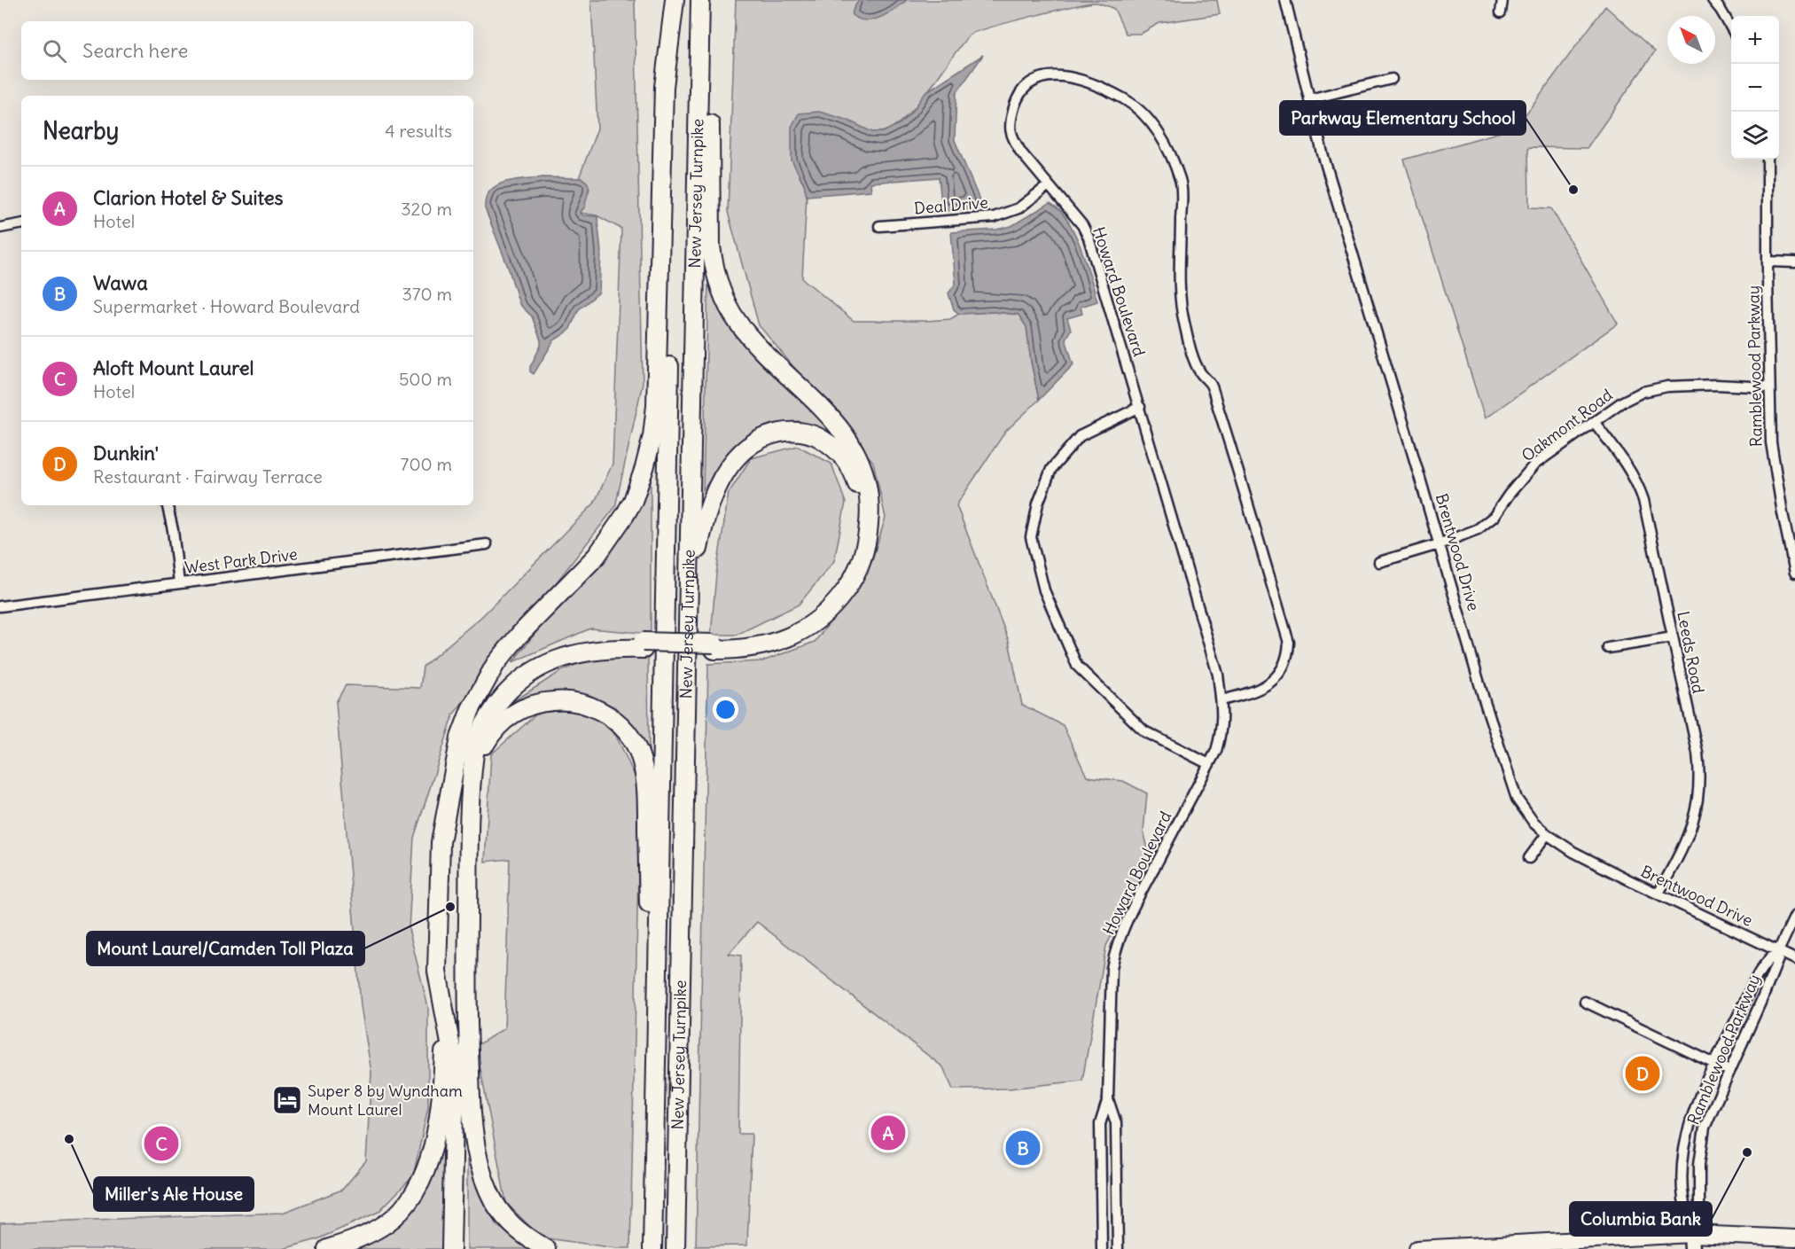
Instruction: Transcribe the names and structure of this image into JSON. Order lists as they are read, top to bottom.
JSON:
{
  "streets": {
    "highway": ["New Jersey Turnpike"],
    "street": [
      "Deal Drive",
      "Howard Boulevard",
      "Ramblewood Parkway",
      "Oakmont Road",
      "Brentwood Drive",
      "West Park Drive",
      "Leeds Road"
    ]
  },
  "crossings": [
    ["Deal Drive", "Howard Boulevard"],
    ["Ramblewood Parkway", "Oakmont Road"],
    ["Ramblewood Parkway", "Brentwood Drive"],
    ["Oakmont Road", "Brentwood Drive"],
    ["Oakmont Road", "Leeds Road"],
    ["Brentwood Drive", "Leeds Road"]
  ],
  "places": {
    "other": [
      "Parkway Elementary School",
      "Mount Laurel/Camden Toll Plaza",
      "Miller's Ale House",
      "Columbia Bank"
    ],
    "hotel": ["Super 8 by Wyndham Mount Laurel"]
  },
  "north": "top left",
  "page": {
    "map_buttons": ["+", "−"],
    "search": "Search here",
    "heading": ["Nearby", "4 results"],
    "list": [
      {
        "mark": "A",
        "name": "Clarion Hotel & Suites",
        "note": "Hotel",
        "value": "320 m"
      },
      {
        "mark": "B",
        "name": "Wawa",
        "note": "Supermarket · Howard Boulevard",
        "value": "370 m"
      },
      {
        "mark": "C",
        "name": "Aloft Mount Laurel",
        "note": "Hotel",
        "value": "500 m"
      },
      {
        "mark": "D",
        "name": "Dunkin'",
        "note": "Restaurant · Fairway Terrace",
        "value": "700 m"
      }
    ],
    "pins": [
      "D",
      "A",
      "C",
      "B"
    ]
  }
}
